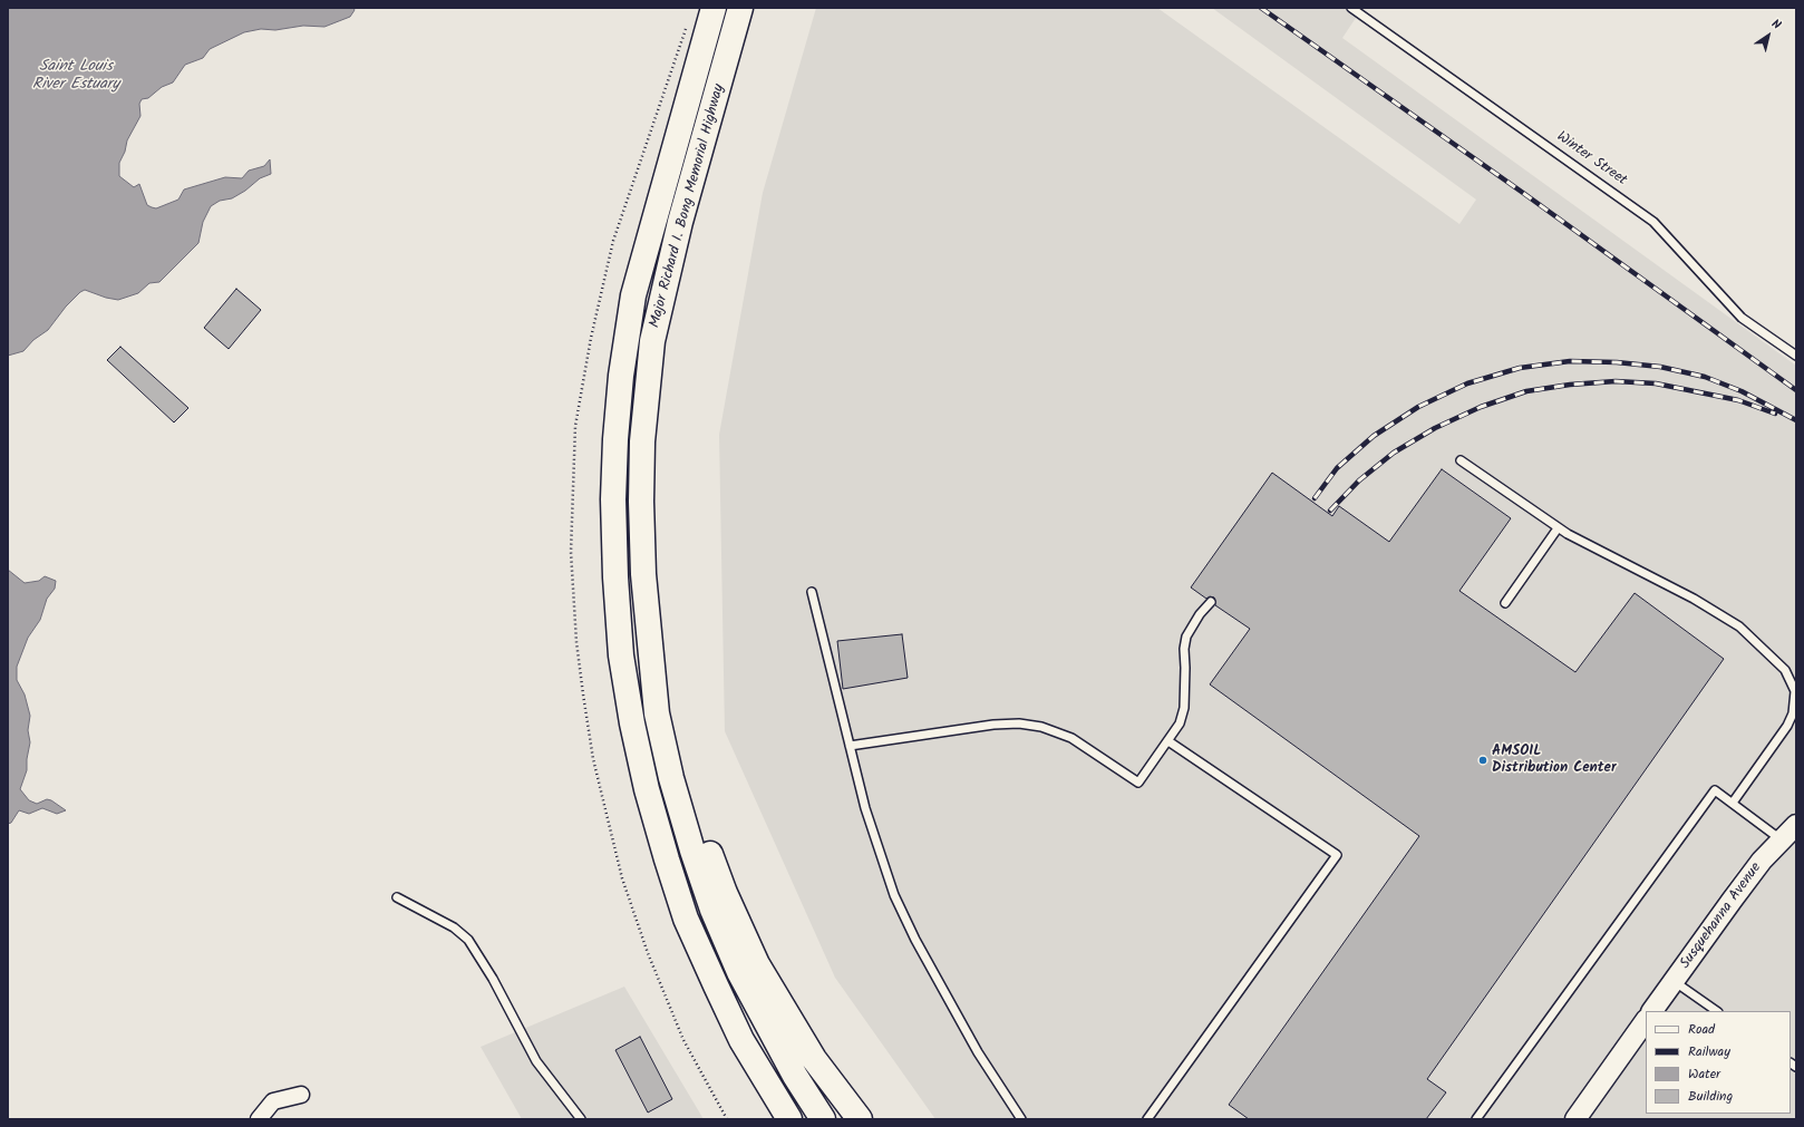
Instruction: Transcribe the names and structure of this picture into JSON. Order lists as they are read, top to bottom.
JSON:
{
  "streets": {
    "highway": ["Major Richard I. Bong Memorial Highway"],
    "street": ["Susquehanna Avenue"],
    "lane": ["Winter Street"]
  },
  "water": ["Saint Louis River Estuary"],
  "places": ["AMSOIL Distribution Center"],
  "legend": [
    "Road",
    "Railway",
    "Water",
    "Building"
  ],
  "north": "top right"
}
